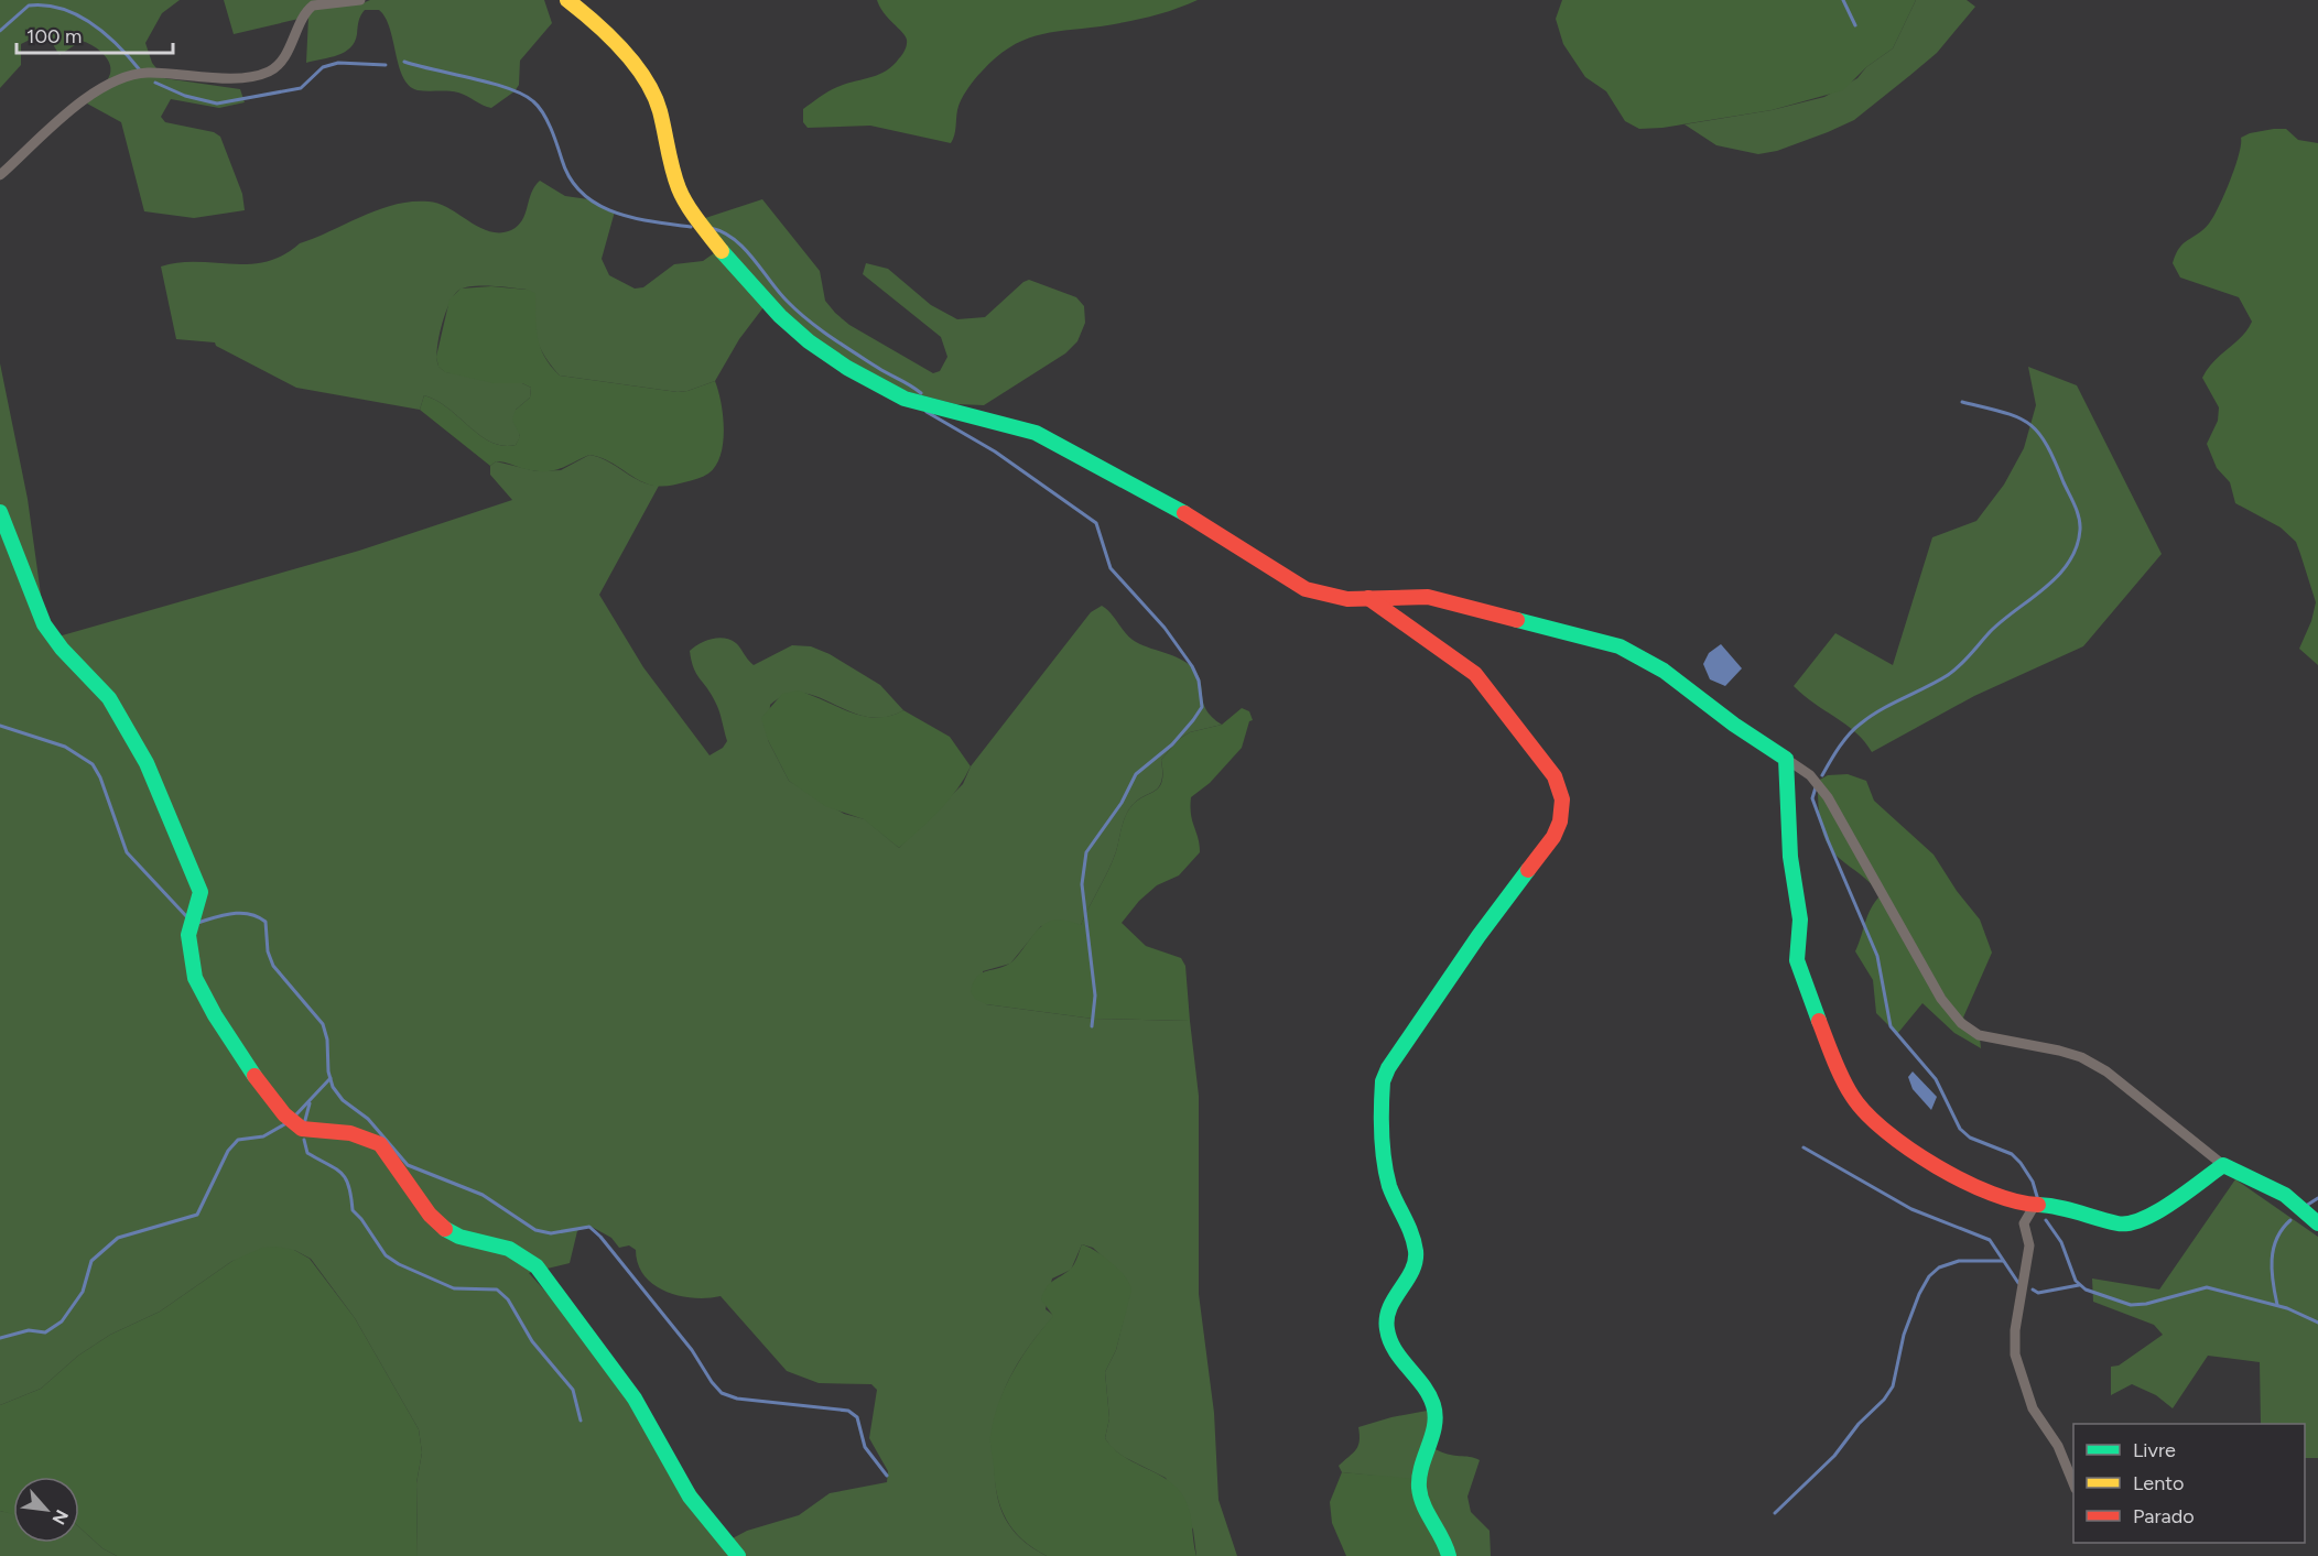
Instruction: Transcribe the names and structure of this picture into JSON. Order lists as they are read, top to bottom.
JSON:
{
  "legend": ["Livre", "Lento", "Parado"],
  "scale_bar": "100 m",
  "north": "bottom right"
}
